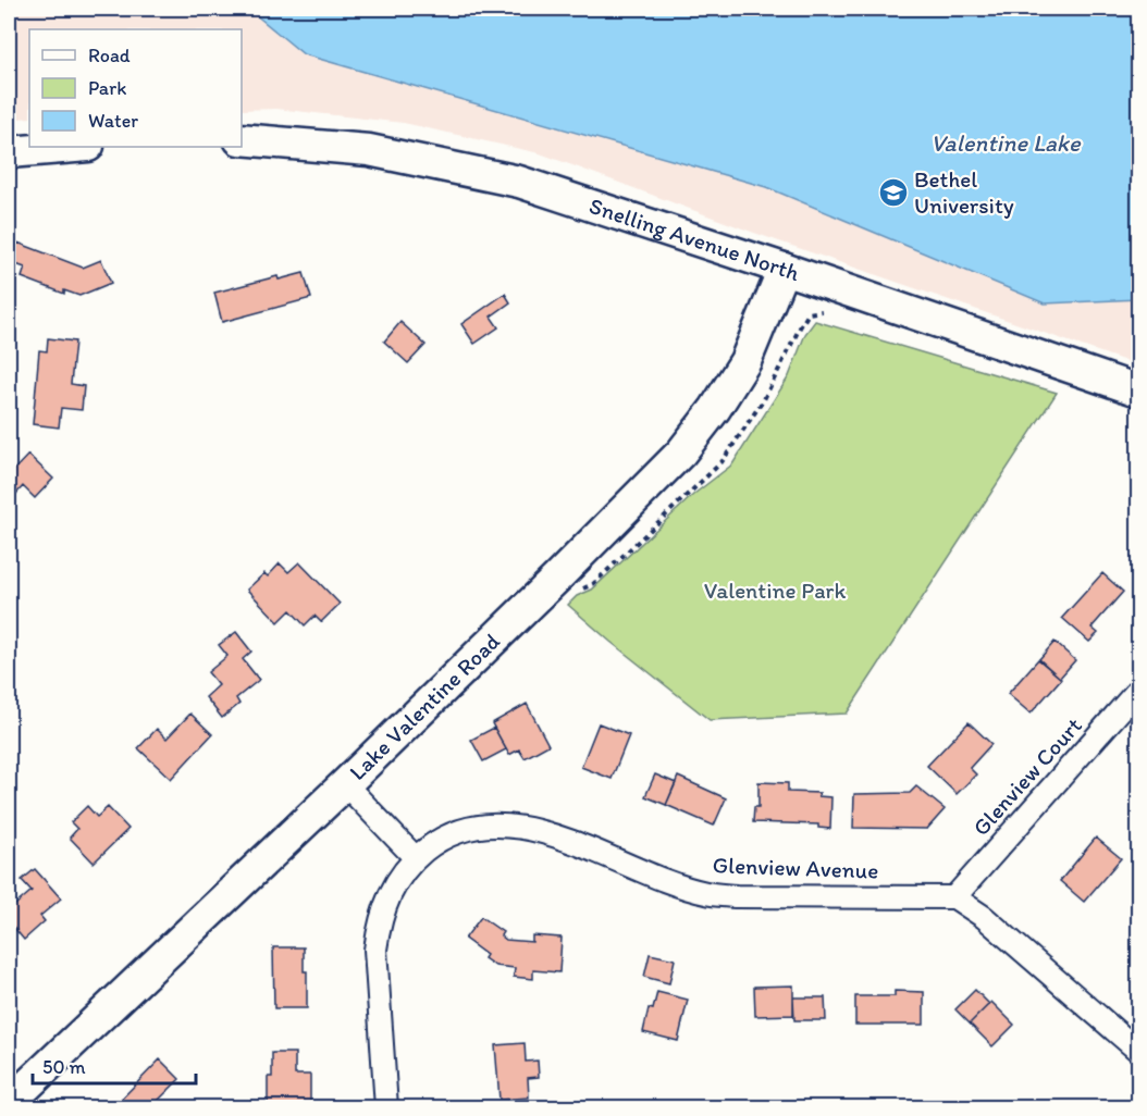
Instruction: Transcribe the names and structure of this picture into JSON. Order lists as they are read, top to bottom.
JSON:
{
  "streets": {
    "street": [
      "Snelling Avenue North",
      "Lake Valentine Road",
      "Glenview Court",
      "Glenview Avenue"
    ]
  },
  "crossings": [
    ["Snelling Avenue North", "Lake Valentine Road"],
    ["Glenview Court", "Glenview Avenue"]
  ],
  "water": ["Valentine Lake"],
  "parks": ["Valentine Park"],
  "places": {
    "school or university": ["Bethel University"]
  },
  "legend": ["Road", "Park", "Water"],
  "scale_bar": "50 m"
}
